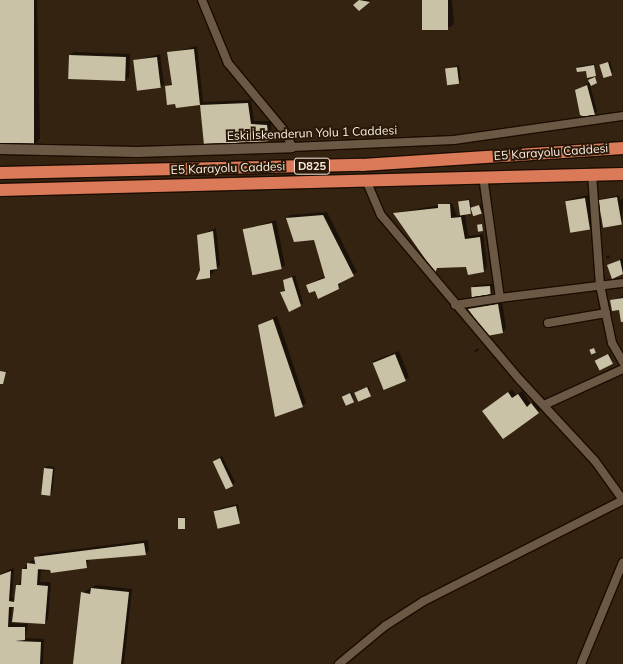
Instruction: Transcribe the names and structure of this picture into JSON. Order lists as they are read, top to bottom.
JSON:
{
  "streets": {
    "highway": ["E5 Karayolu Caddesi", "D825"],
    "street": ["Eski İskenderun Yolu 1 Caddesi"]
  }
}
